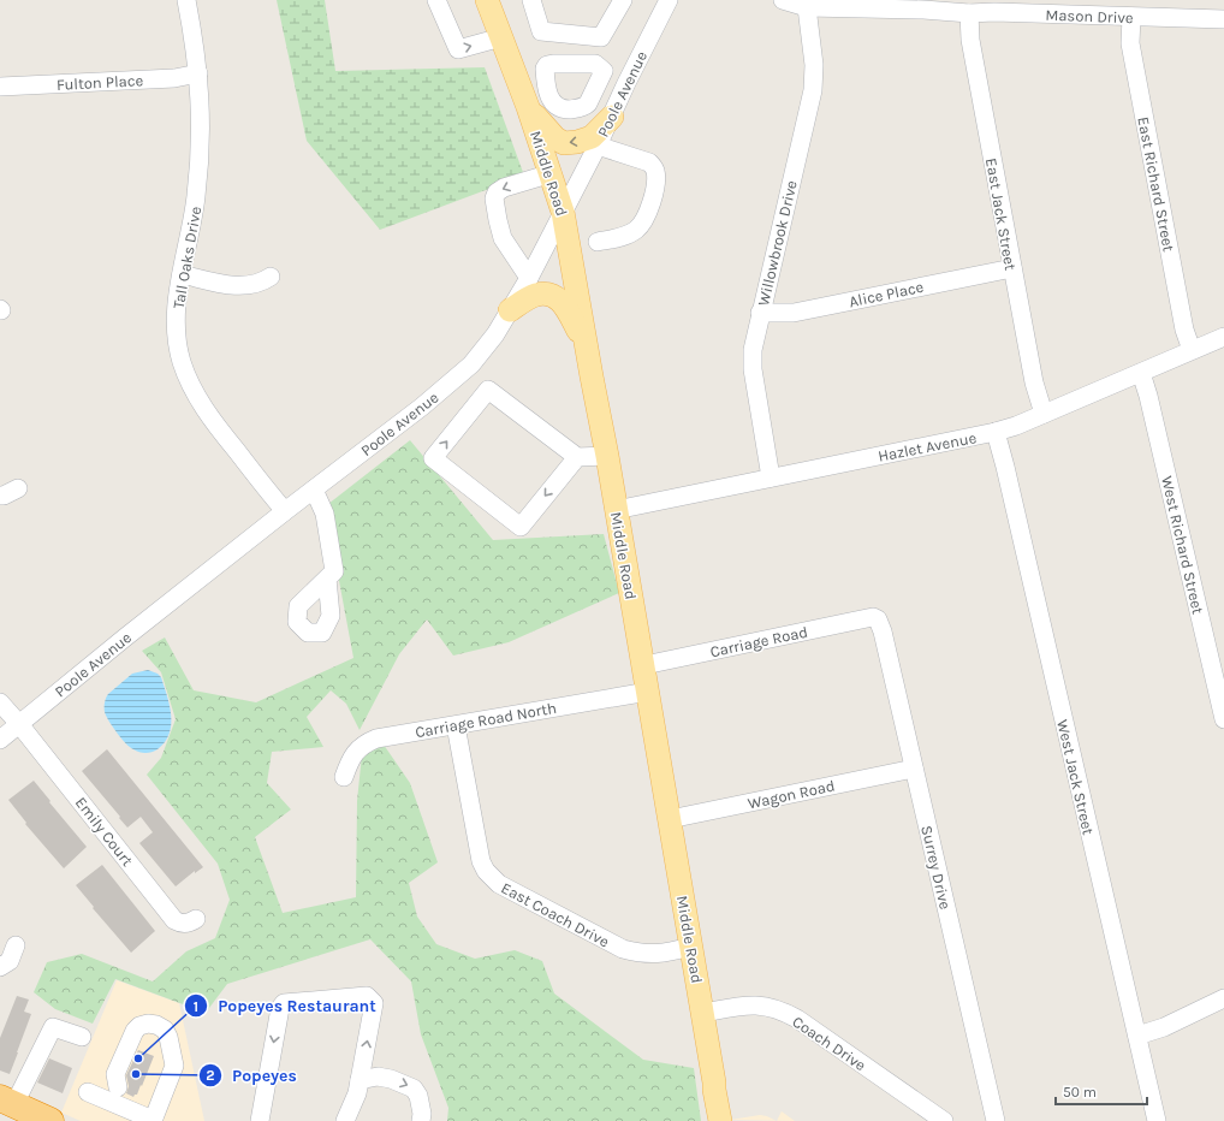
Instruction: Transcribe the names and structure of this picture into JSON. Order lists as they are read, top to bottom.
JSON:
{
  "streets": {
    "main road": ["Middle Road"],
    "street": [
      "Mason Drive",
      "Fulton Place",
      "Poole Avenue",
      "East Richard Street",
      "East Jack Street",
      "Willowbrook Drive",
      "Tall Oaks Drive",
      "Alice Place",
      "Hazlet Avenue",
      "West Richard Street",
      "Carriage Road",
      "Carriage Road North",
      "West Jack Street",
      "Wagon Road",
      "Emily Court",
      "Surrey Drive",
      "East Coach Drive",
      "Coach Drive"
    ]
  },
  "crossings": [
    ["Mason Drive", "East Richard Street"],
    ["Mason Drive", "East Jack Street"],
    ["Mason Drive", "Willowbrook Drive"],
    ["Fulton Place", "Tall Oaks Drive"],
    ["Poole Avenue", "Middle Road"],
    ["Poole Avenue", "Tall Oaks Drive"],
    ["Poole Avenue", "Emily Court"],
    ["Middle Road", "Hazlet Avenue"],
    ["Middle Road", "Carriage Road"],
    ["Middle Road", "Carriage Road North"],
    ["Middle Road", "Wagon Road"],
    ["Middle Road", "East Coach Drive"],
    ["Middle Road", "Coach Drive"],
    ["East Richard Street", "Hazlet Avenue"],
    ["East Jack Street", "Alice Place"],
    ["East Jack Street", "Hazlet Avenue"],
    ["Willowbrook Drive", "Alice Place"],
    ["Willowbrook Drive", "Hazlet Avenue"],
    ["Hazlet Avenue", "West Richard Street"],
    ["Hazlet Avenue", "West Jack Street"],
    ["Carriage Road", "Surrey Drive"],
    ["Carriage Road North", "East Coach Drive"],
    ["Wagon Road", "Surrey Drive"]
  ],
  "places": ["Popeyes Restaurant", "Popeyes"],
  "scale_bar": "50 m"
}
